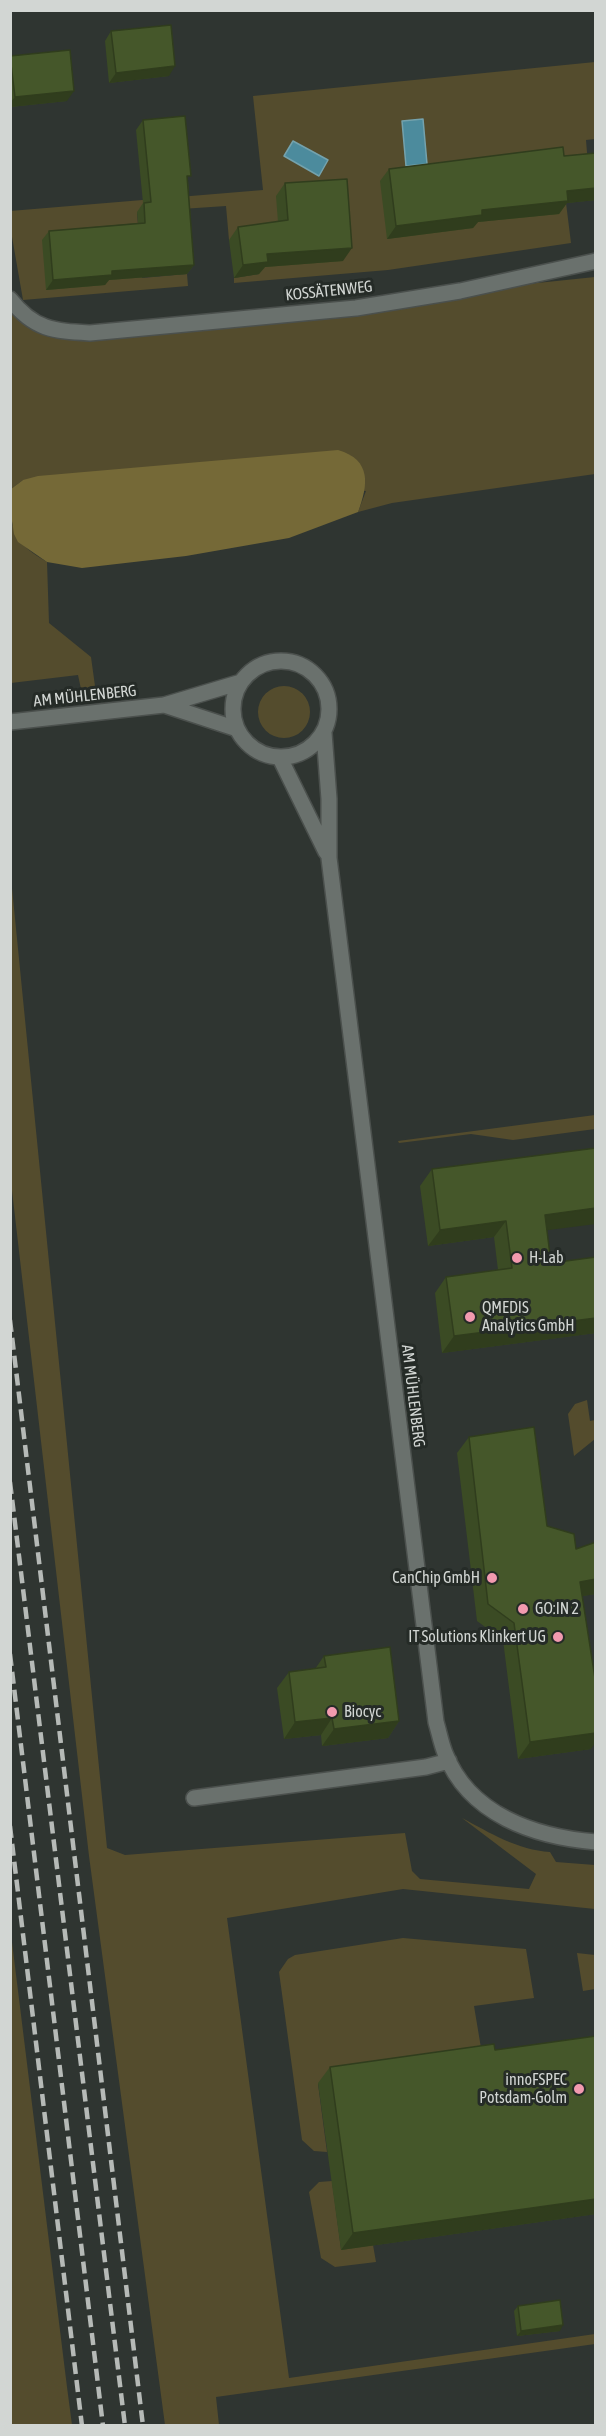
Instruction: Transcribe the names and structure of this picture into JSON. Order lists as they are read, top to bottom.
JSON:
{
  "streets": {
    "street": ["KOSSÄTENWEG", "AM MÜHLENBERG"]
  },
  "places": [
    "H-Lab",
    "QMEDIS Analytics GmbH",
    "CanChip GmbH",
    "GO:IN 2",
    "IT Solutions Klinkert UG",
    "Biocyc",
    "innoFSPEC Potsdam-Golm"
  ]
}
